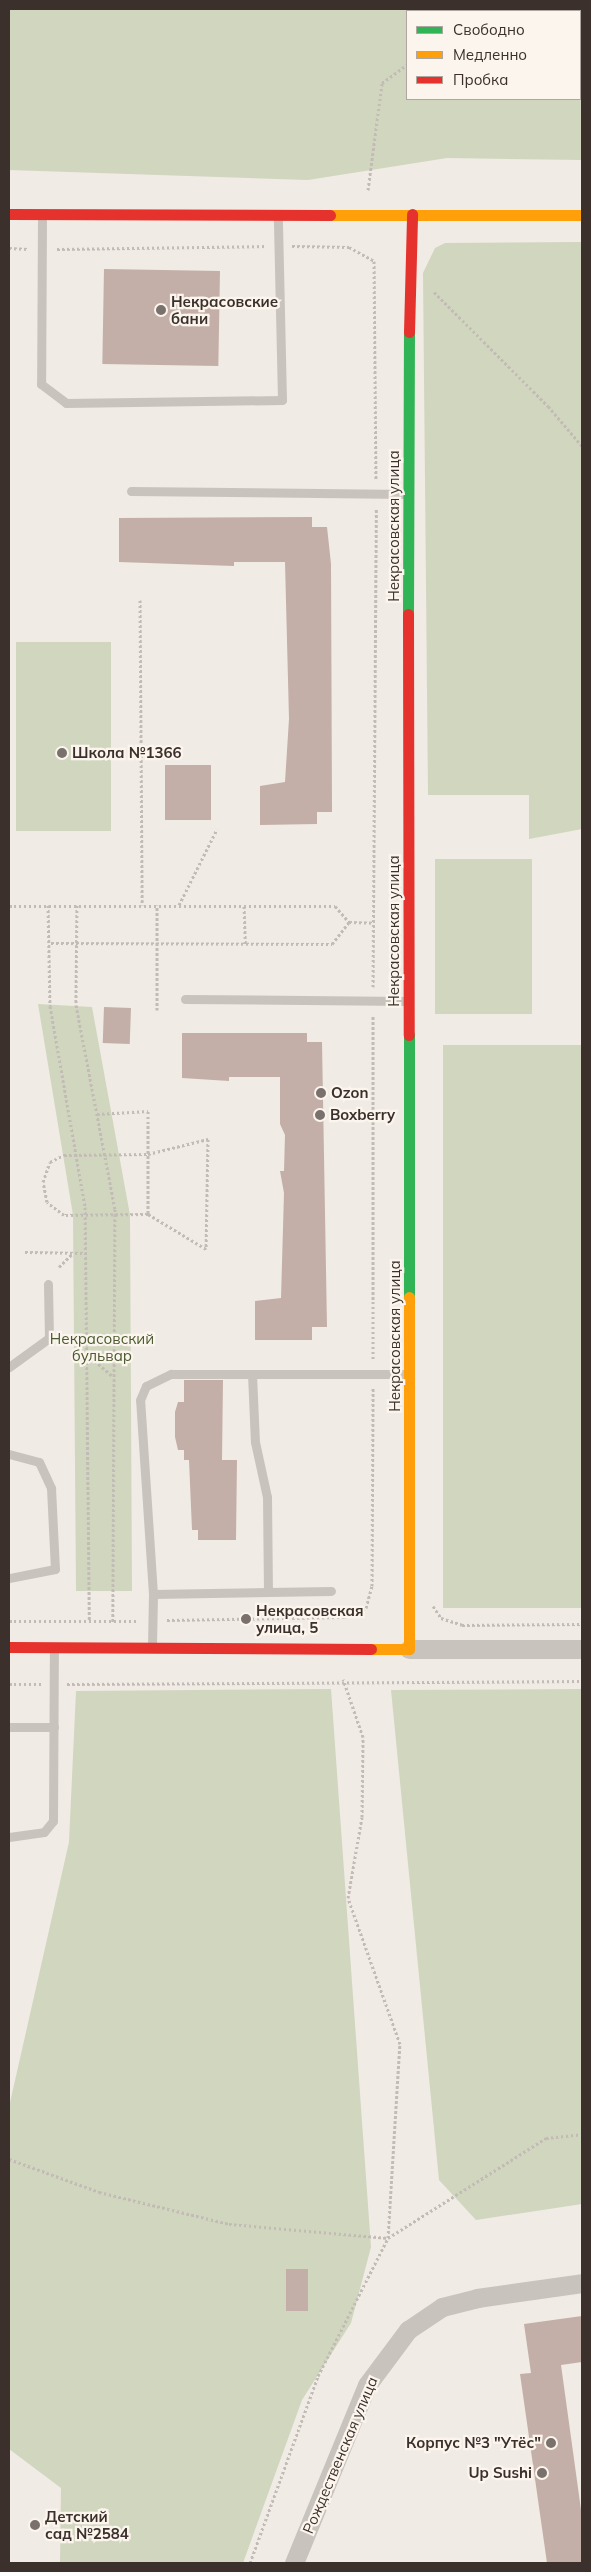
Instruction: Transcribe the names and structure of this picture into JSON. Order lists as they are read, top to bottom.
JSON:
{
  "streets": {
    "street": ["Некрасовская улица", "Рождественская улица"]
  },
  "parks": ["Некрасовский бульвар"],
  "places": [
    "Некрасовские бани",
    "Школа №1366",
    "Ozon",
    "Boxberry",
    "Некрасовская улица, 5",
    "Корпус №3 \"Утёс\"",
    "Up Sushi",
    "Детский сад №2584"
  ],
  "legend": ["Свободно", "Медленно", "Пробка"]
}
